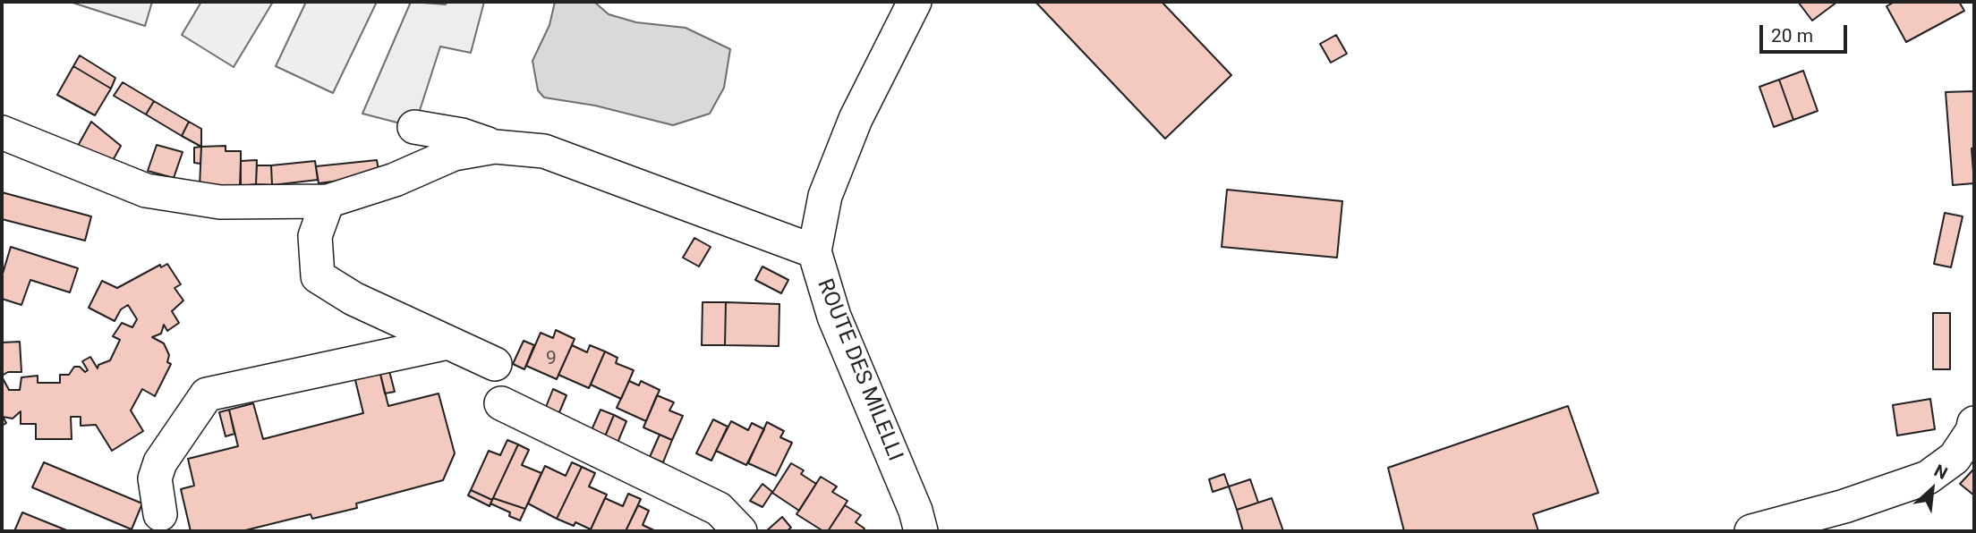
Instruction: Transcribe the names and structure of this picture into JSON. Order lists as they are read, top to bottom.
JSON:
{
  "streets": {
    "street": ["ROUTE DES MILELLI"]
  },
  "house_numbers": ["9"],
  "scale_bar": "20 m",
  "north": "top right"
}
